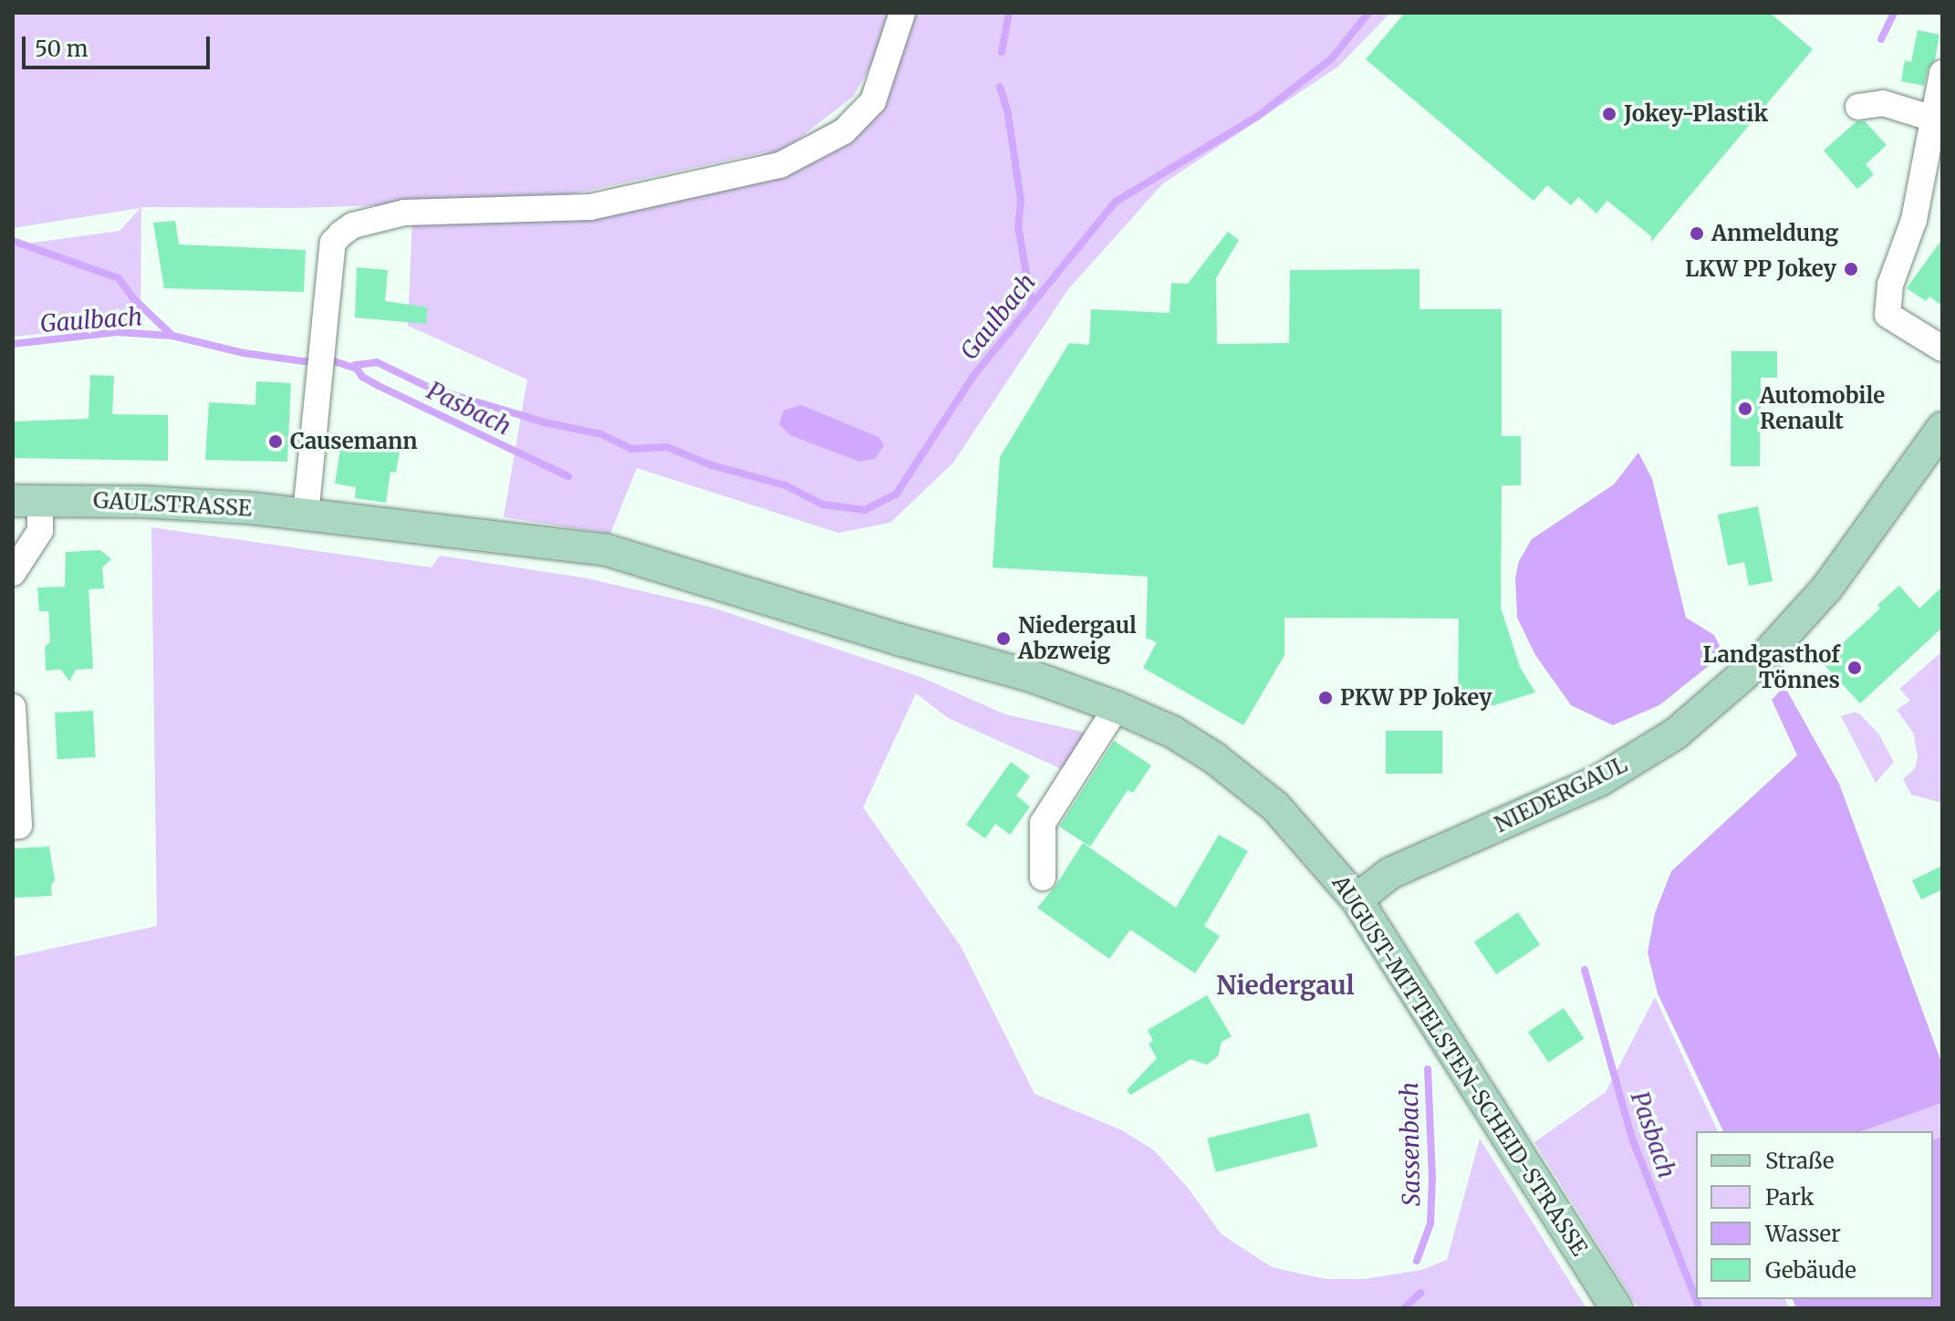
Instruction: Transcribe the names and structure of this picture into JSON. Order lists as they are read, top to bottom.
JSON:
{
  "streets": {
    "main road": ["GAULSTRASSE", "NIEDERGAUL", "AUGUST-MITTELSTEN-SCHEID-STRASSE"]
  },
  "crossings": [
    ["GAULSTRASSE", "AUGUST-MITTELSTEN-SCHEID-STRASSE"],
    ["NIEDERGAUL", "AUGUST-MITTELSTEN-SCHEID-STRASSE"]
  ],
  "districts": ["Niedergaul"],
  "water": ["Gaulbach", "Pasbach", "Sassenbach"],
  "places": [
    "Jokey-Plastik",
    "Anmeldung",
    "LKW PP Jokey",
    "Automobile Renault",
    "Causemann",
    "Niedergaul Abzweig",
    "Landgasthof Tönnes",
    "PKW PP Jokey"
  ],
  "legend": [
    "Straße",
    "Park",
    "Wasser",
    "Gebäude"
  ],
  "scale_bar": "50 m"
}
